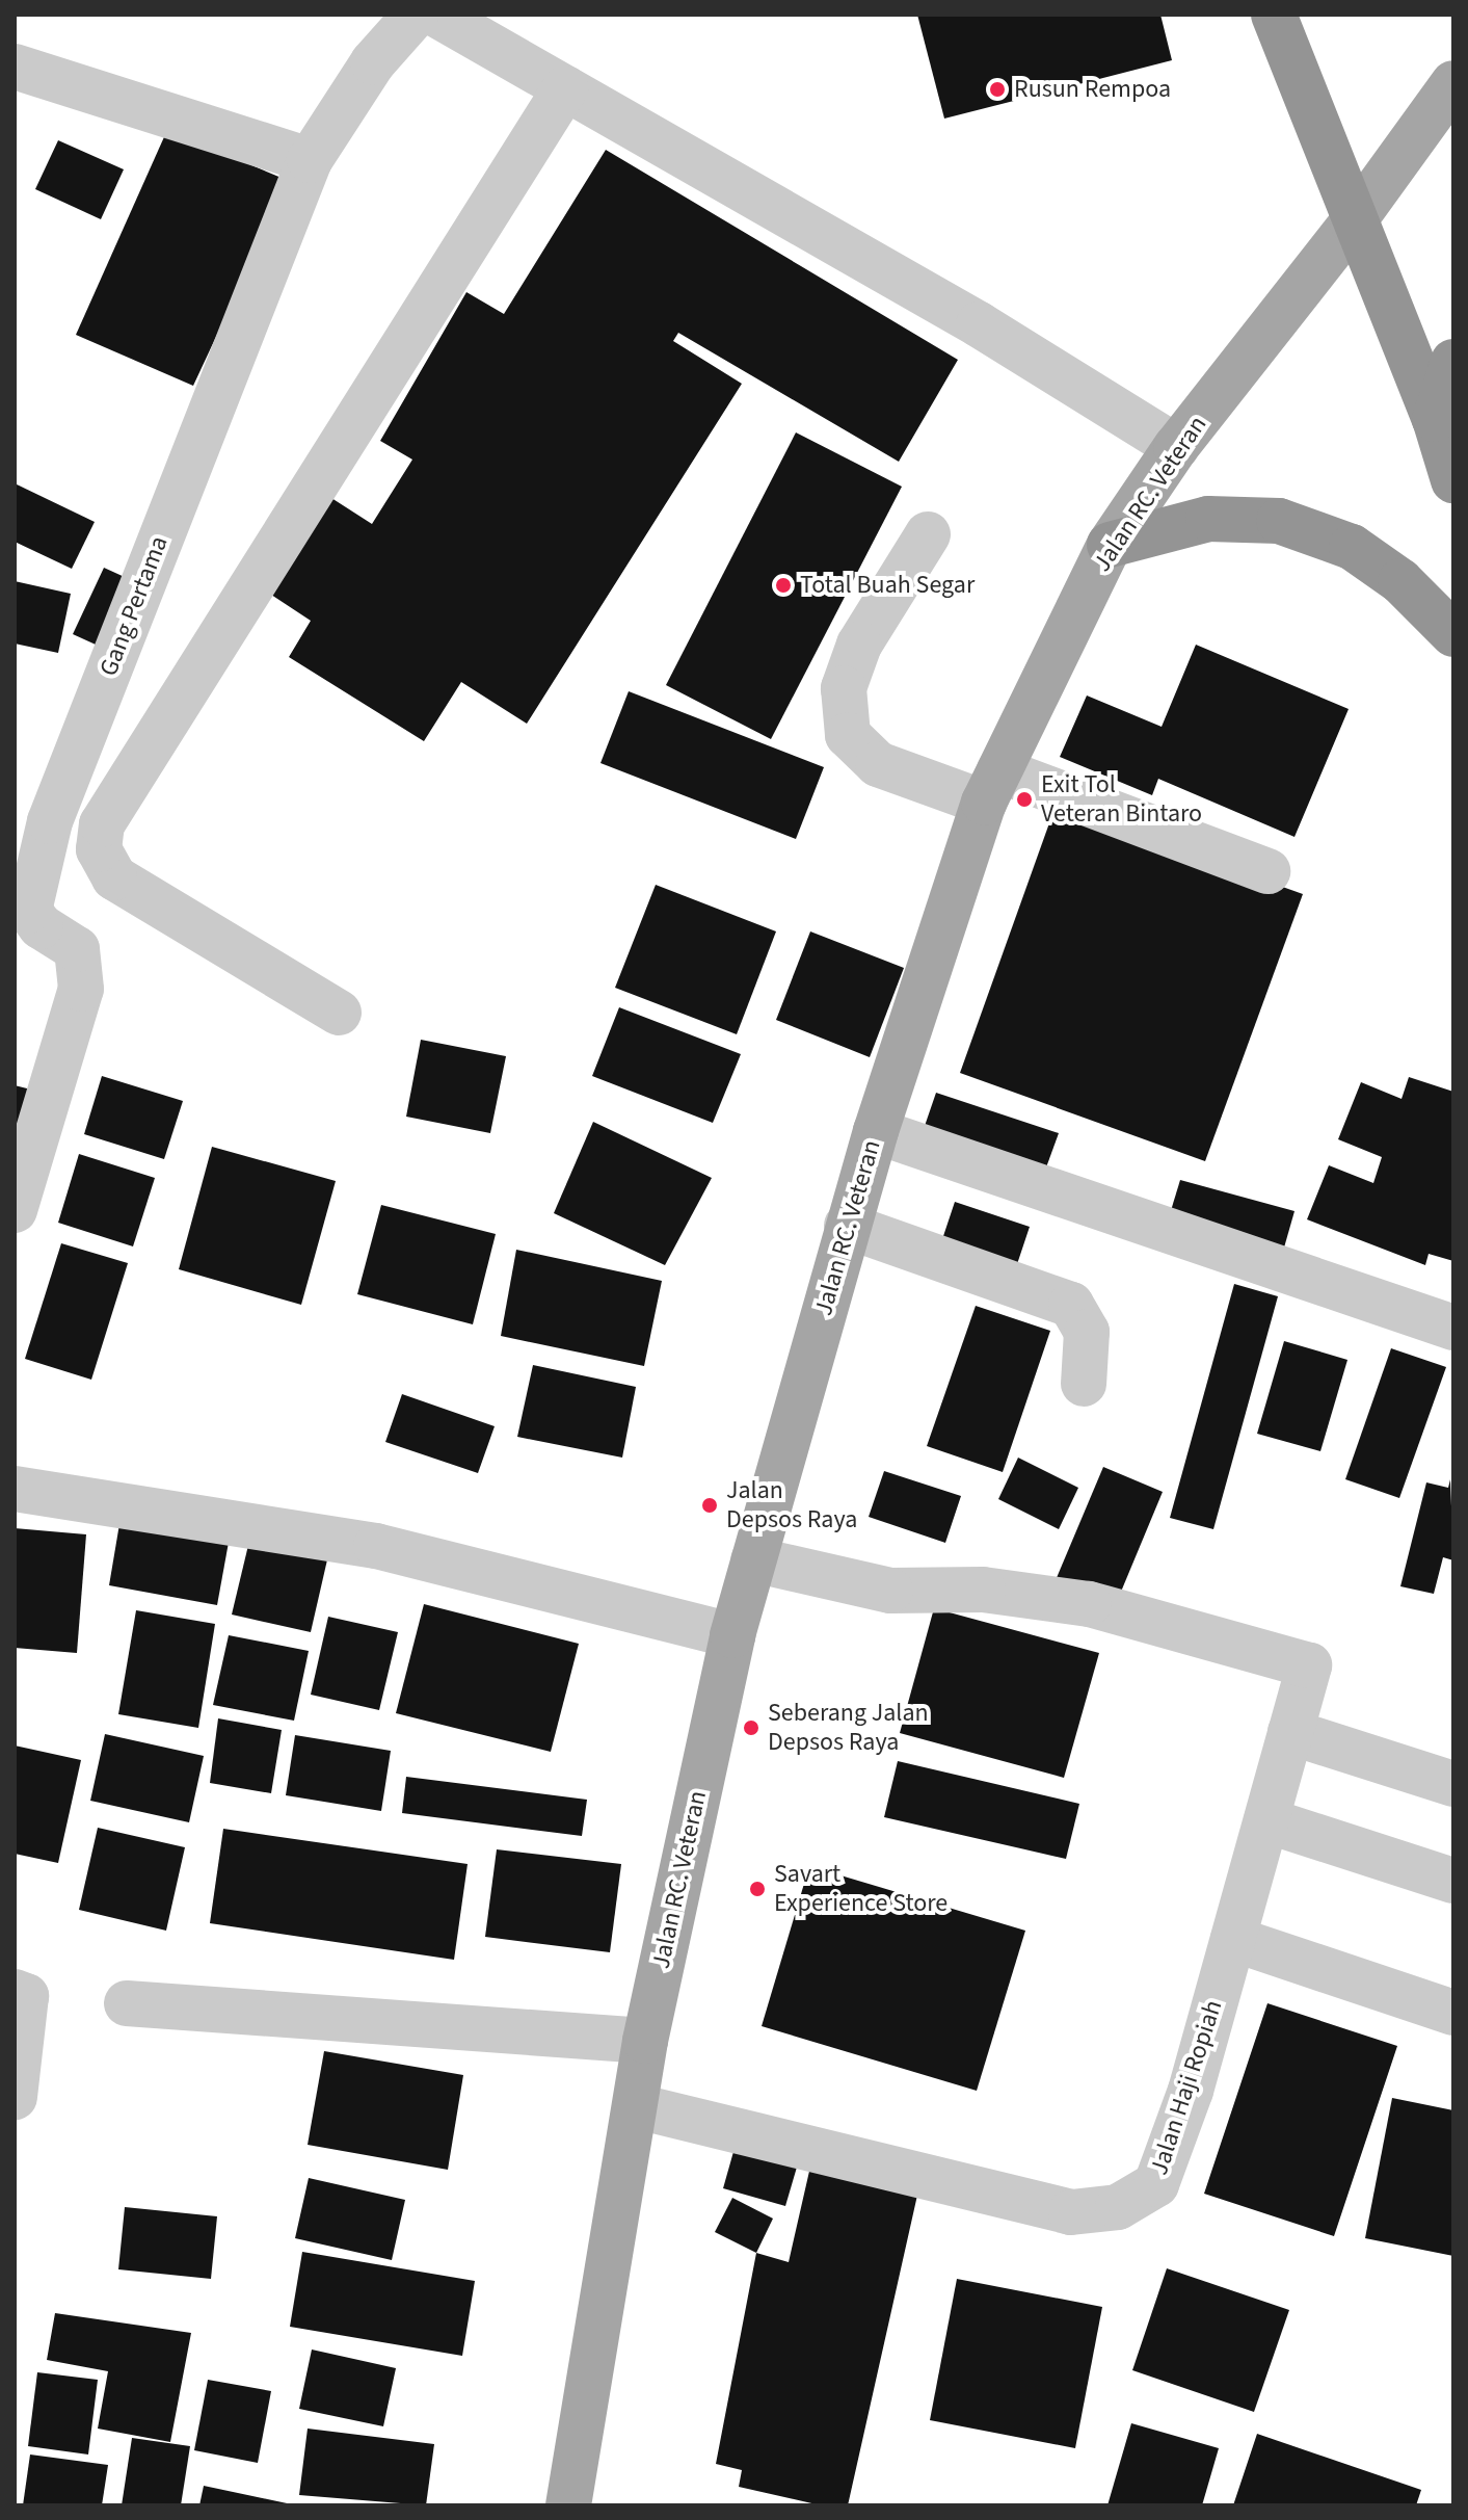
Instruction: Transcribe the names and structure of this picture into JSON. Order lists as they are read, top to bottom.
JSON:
{
  "streets": {
    "main road": ["Jalan RC. Veteran"],
    "street": ["Gang Pertama", "Jalan Haji Ropiah"]
  },
  "crossings": [
    ["Jalan RC. Veteran", "Jalan Haji Ropiah"]
  ],
  "places": [
    "Rusun Rempoa",
    "Total Buah Segar",
    "Exit Tol Veteran Bintaro",
    "Jalan Depsos Raya",
    "Seberang Jalan Depsos Raya",
    "Savart Experience Store"
  ]
}
